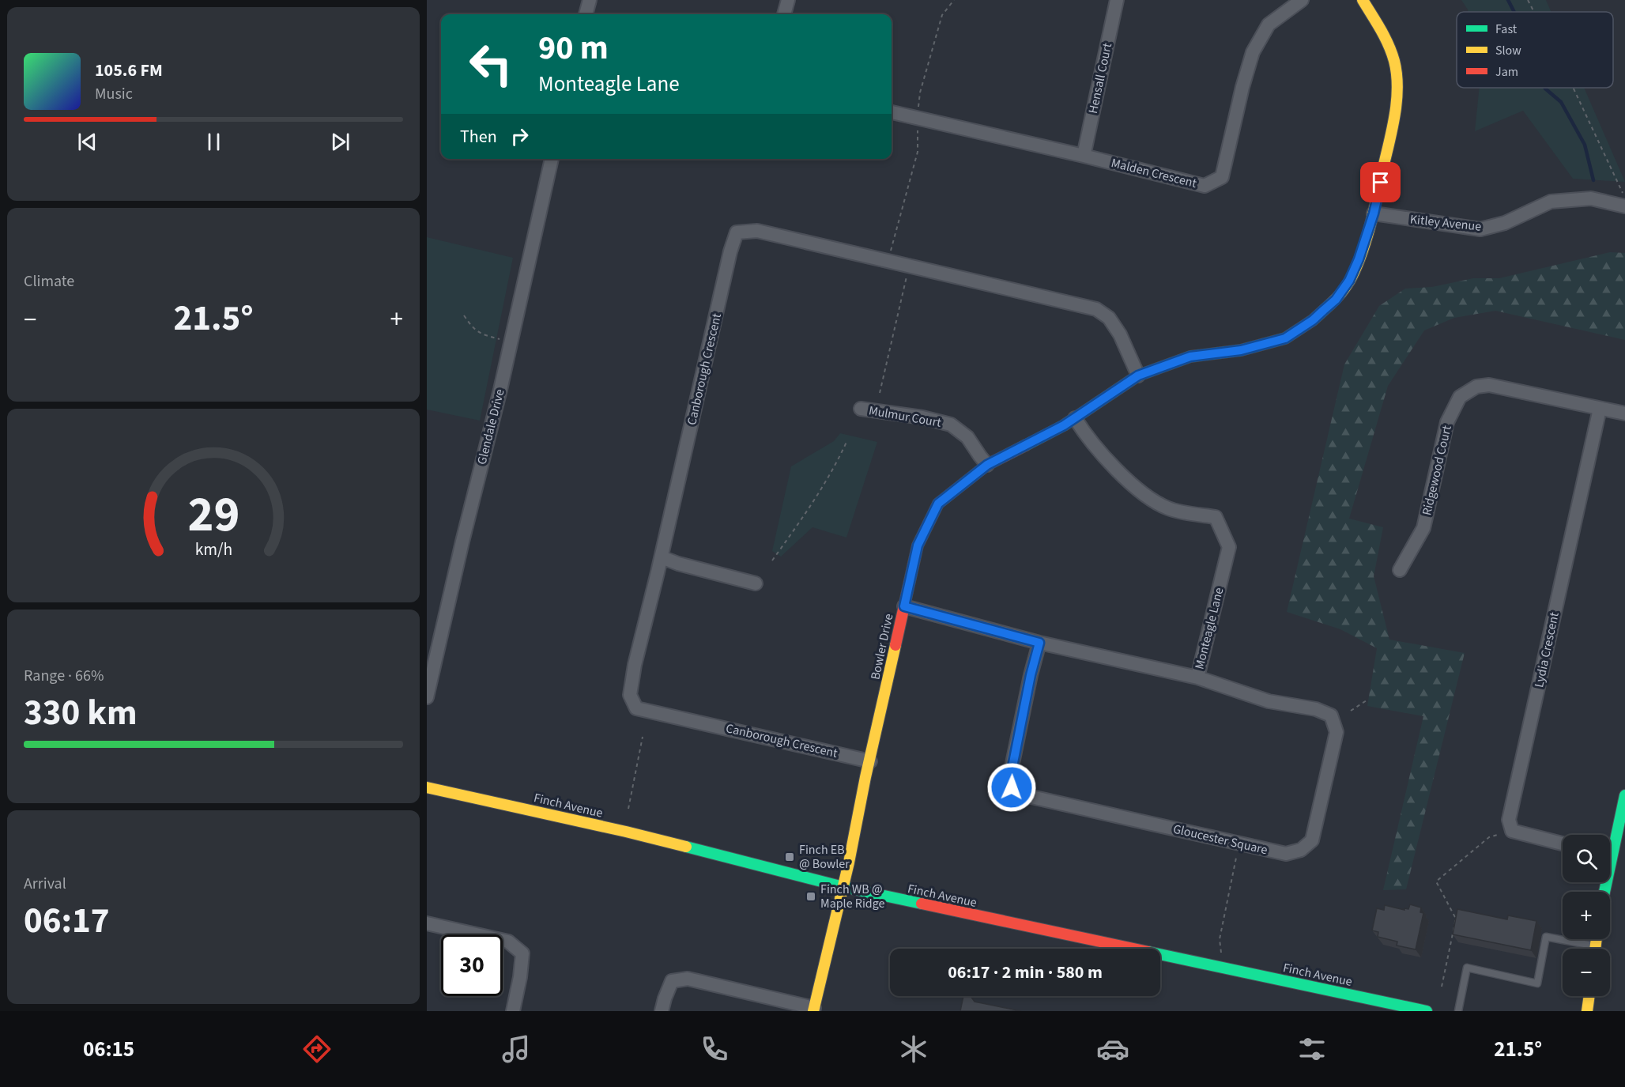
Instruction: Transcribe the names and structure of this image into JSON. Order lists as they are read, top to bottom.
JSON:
{
  "streets": {
    "street": [
      "Hensall Court",
      "Malden Crescent",
      "Kitley Avenue",
      "Canborough Crescent",
      "Mulmur Court",
      "Glendale Drive",
      "Ridgewood Court",
      "Monteagle Lane",
      "Bowler Drive",
      "Lydia Crescent",
      "Finch Avenue",
      "Gloucester Square"
    ]
  },
  "crossings": [
    ["Hensall Court", "Malden Crescent"],
    ["Kitley Avenue", "Bowler Drive"],
    ["Canborough Crescent", "Bowler Drive"],
    ["Mulmur Court", "Bowler Drive"],
    ["Ridgewood Court", "Lydia Crescent"],
    ["Monteagle Lane", "Bowler Drive"],
    ["Monteagle Lane", "Gloucester Square"],
    ["Bowler Drive", "Finch Avenue"]
  ],
  "places": {
    "transit": ["Finch EB @ Bowler", "Finch WB @ Maple Ridge"]
  },
  "legend": ["Fast", "Slow", "Jam"],
  "page": {
    "turn": ["90 m", "Monteagle Lane"],
    "song": ["105.6 FM", "Music"],
    "then": "Then",
    "tile": [
      "Climate",
      ["Range · 66%", "330 km"],
      ["Arrival", "06:17"]
    ],
    "heat": ["−", "21.5°", "+"],
    "map_buttons": ["+", "−"],
    "limit": "30",
    "trip": "06:17 · 2 min · 580 m",
    "tabs": ["06:15", "21.5°"],
    "gauge": ["29", "km/h"]
  }
}
